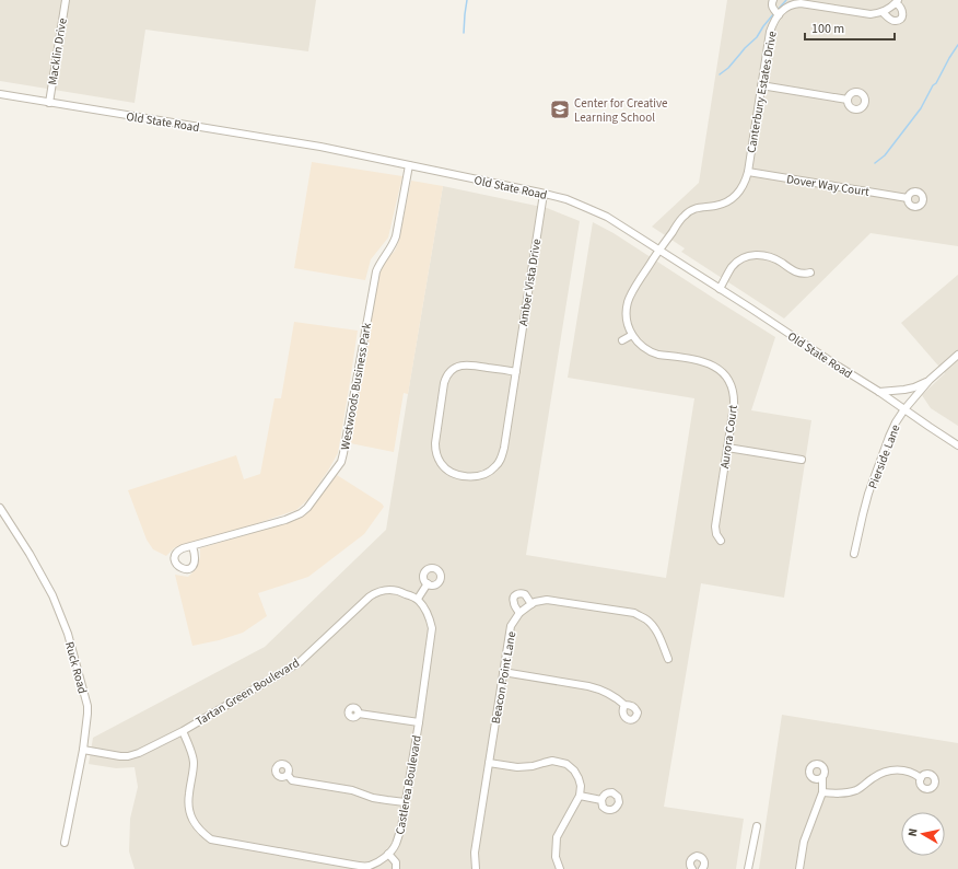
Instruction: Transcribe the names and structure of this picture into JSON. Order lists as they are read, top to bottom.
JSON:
{
  "streets": {
    "street": [
      "Macklin Drive",
      "Canterbury Estates Drive",
      "Old State Road",
      "Dover Way Court",
      "Amber Vista Drive",
      "Westwoods Business Park",
      "Aurora Court",
      "Pierside Lane",
      "Ruck Road",
      "Beacon Point Lane",
      "Tartan Green Boulevard",
      "Castlerea Boulevard"
    ]
  },
  "crossings": [
    ["Macklin Drive", "Old State Road"],
    ["Canterbury Estates Drive", "Old State Road"],
    ["Canterbury Estates Drive", "Dover Way Court"],
    ["Old State Road", "Amber Vista Drive"],
    ["Old State Road", "Westwoods Business Park"],
    ["Old State Road", "Pierside Lane"],
    ["Ruck Road", "Tartan Green Boulevard"],
    ["Tartan Green Boulevard", "Castlerea Boulevard"]
  ],
  "places": {
    "school or university": ["Center for Creative Learning School"]
  },
  "scale_bar": "100 m",
  "north": "left"
}
